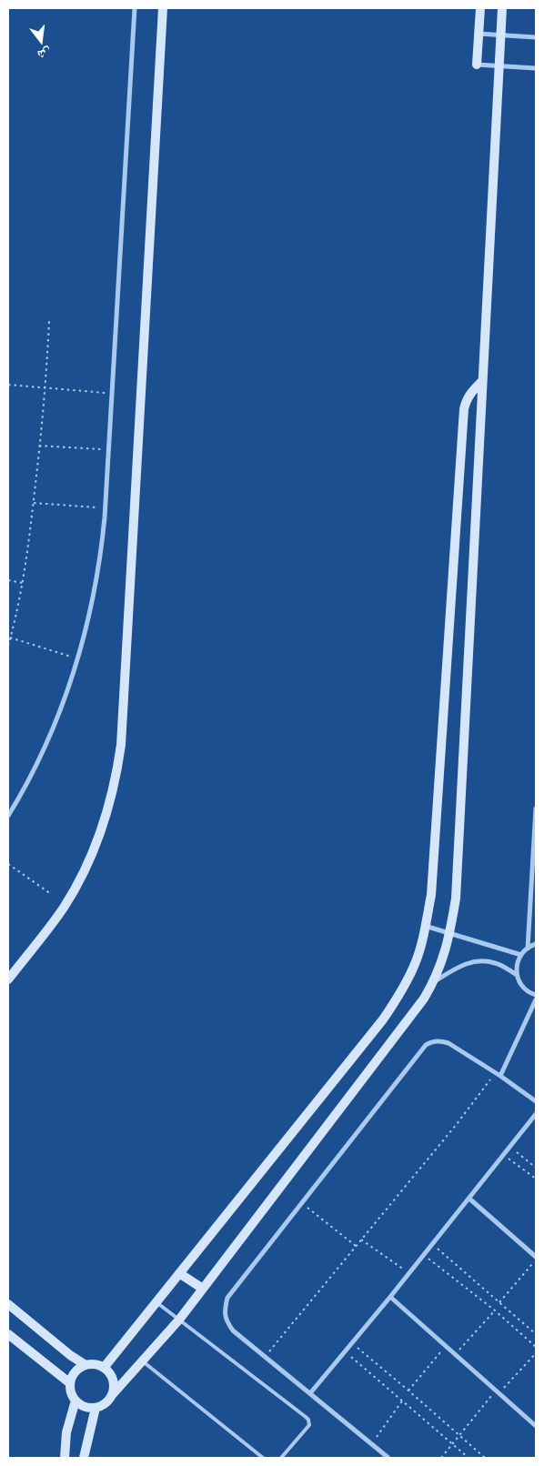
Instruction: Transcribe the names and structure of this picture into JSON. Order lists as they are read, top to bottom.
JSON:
{
  "north": "bottom"
}
